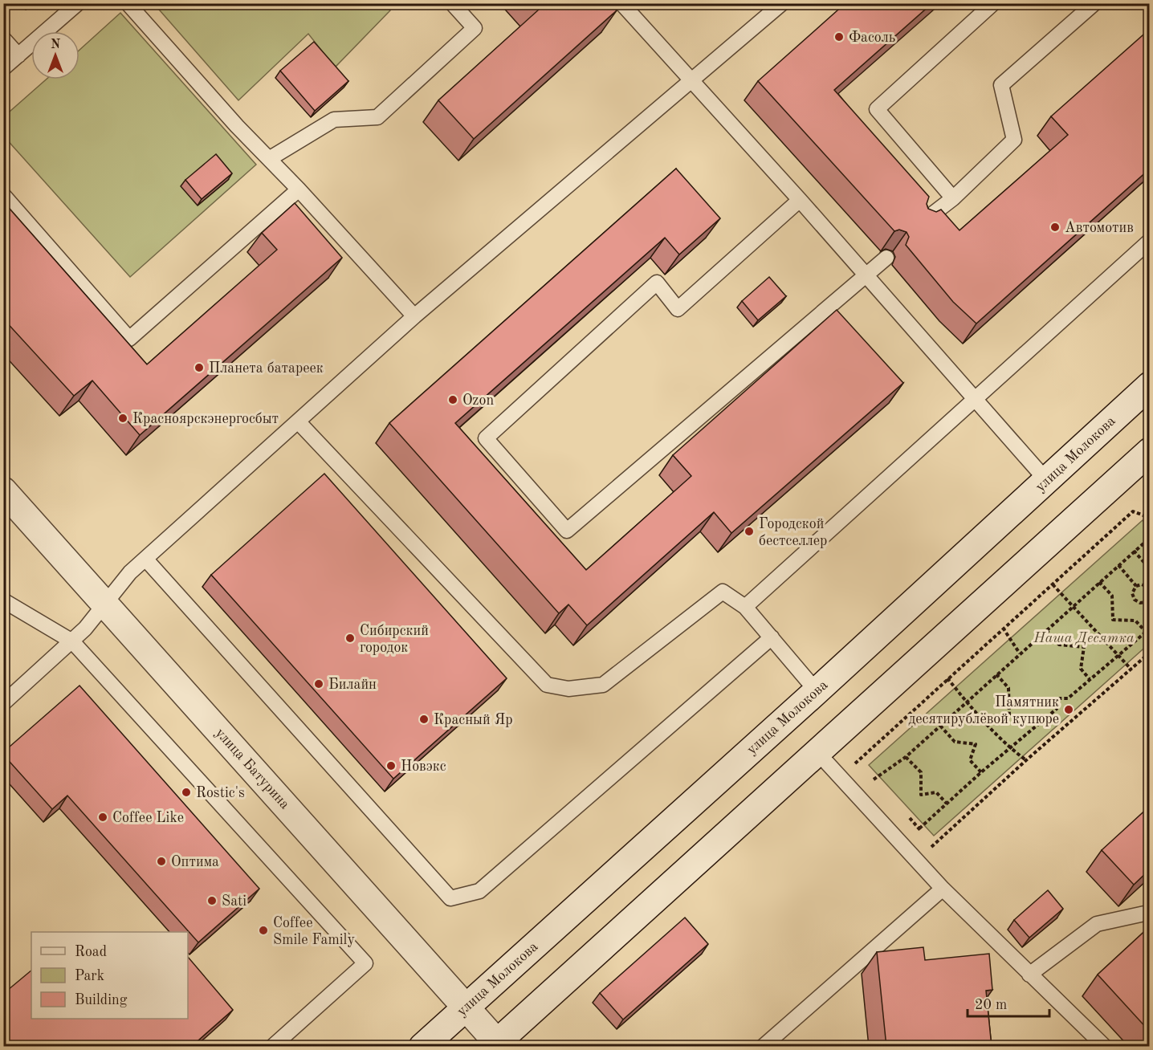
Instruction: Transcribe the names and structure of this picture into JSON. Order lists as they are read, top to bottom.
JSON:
{
  "streets": {
    "main road": ["улица Молокова", "улица Батурина"]
  },
  "crossings": [
    ["улица Молокова", "улица Батурина"]
  ],
  "parks": ["Наша Десятка"],
  "places": [
    "Фасоль",
    "Автомотив",
    "Планета батареек",
    "Ozon",
    "Красноярскэнергосбыт",
    "Городской бестселлер",
    "Сибирский городок",
    "Билайн",
    "Памятник десятирублёвой купюре",
    "Красный Яр",
    "Новэкс",
    "Rostic's",
    "Coffee Like",
    "Оптима",
    "Sati",
    "Coffee Smile Family"
  ],
  "legend": ["Road", "Park", "Building"],
  "scale_bar": "20 m",
  "north": "top"
}
